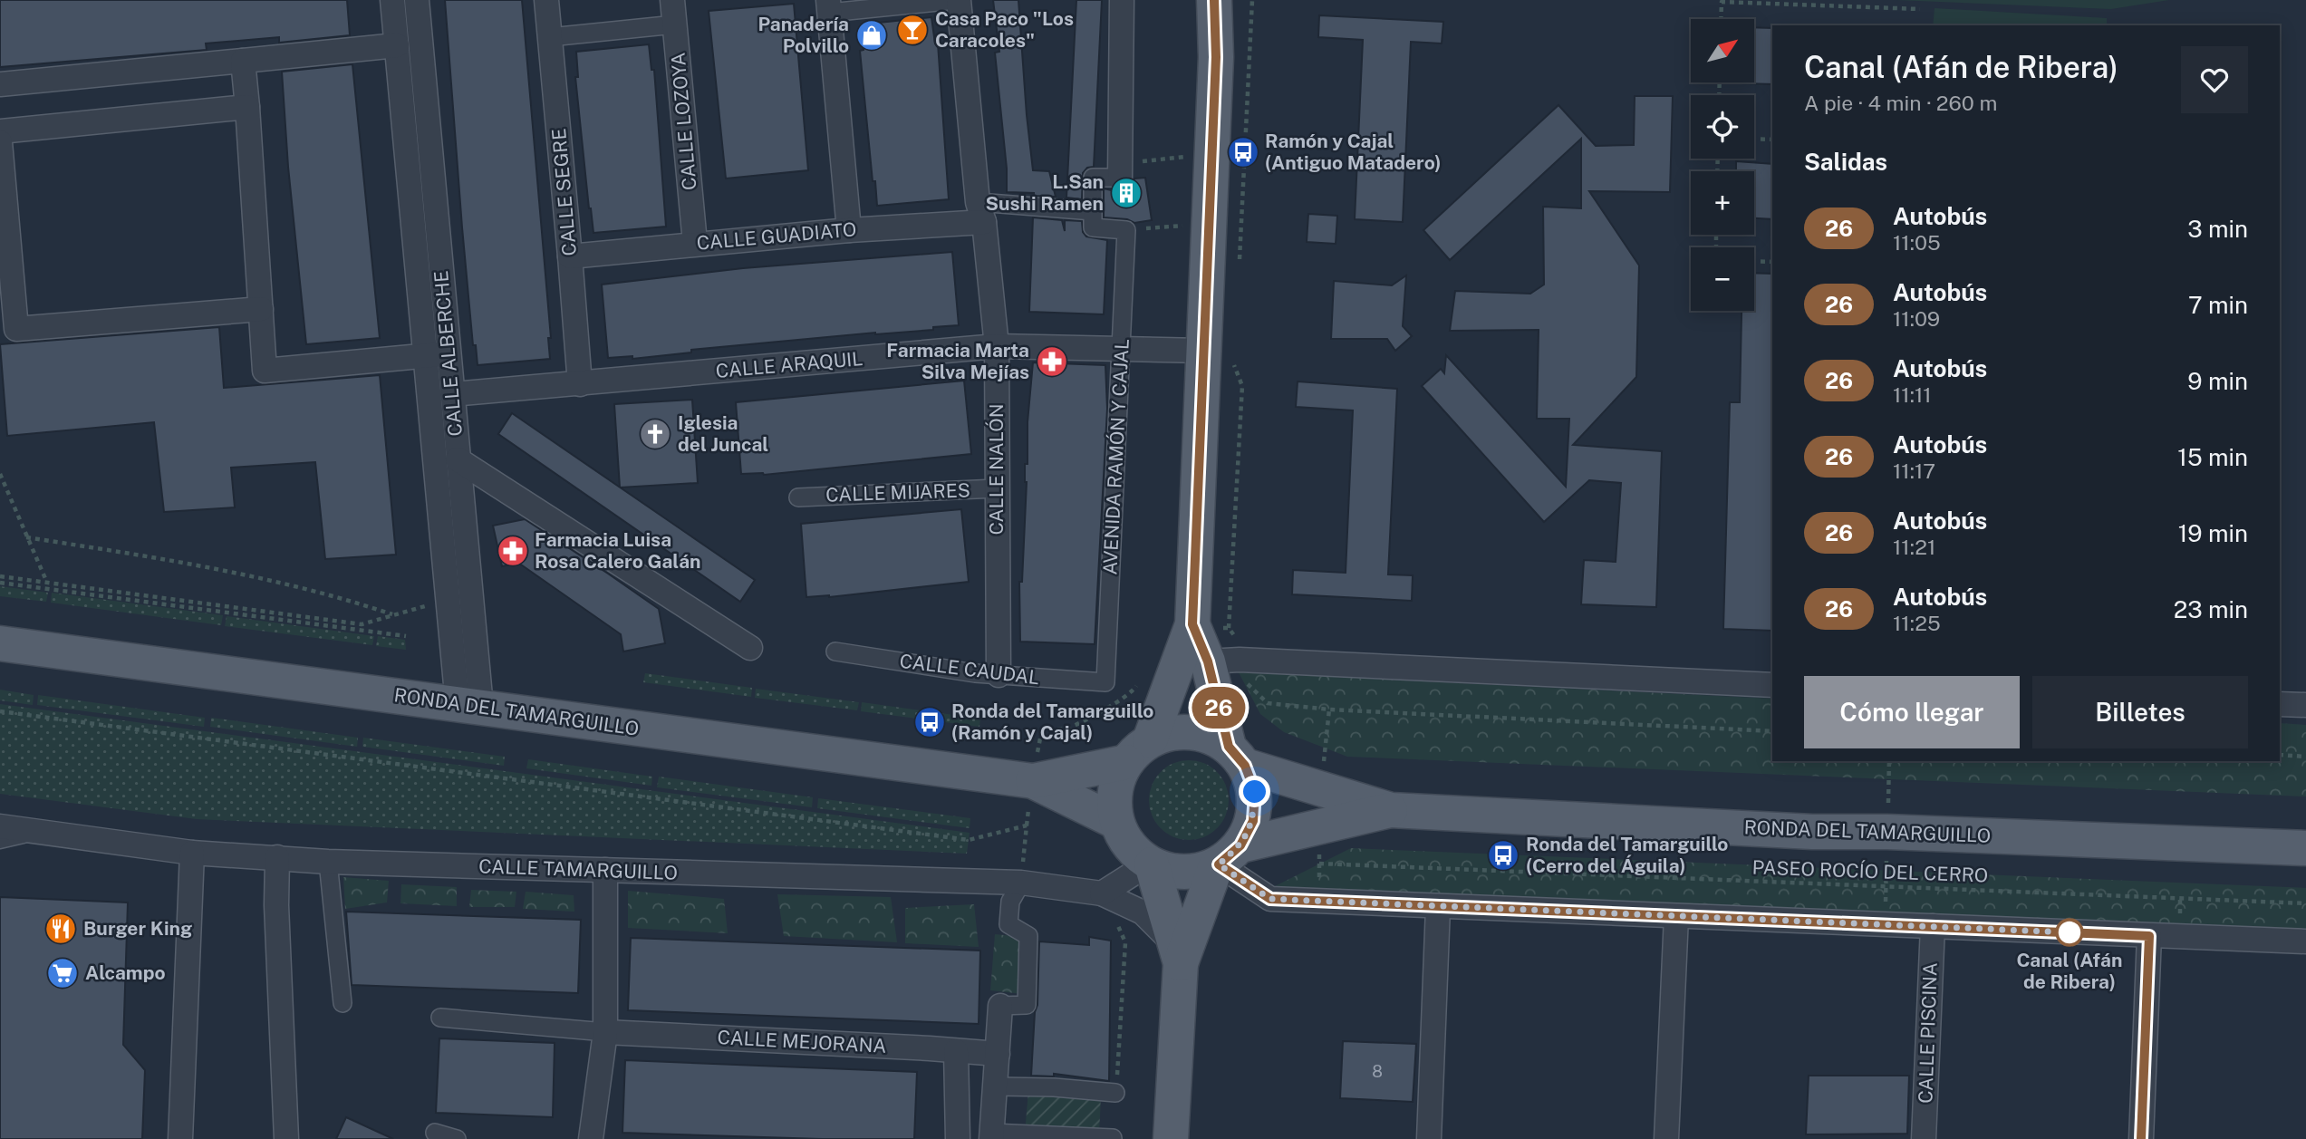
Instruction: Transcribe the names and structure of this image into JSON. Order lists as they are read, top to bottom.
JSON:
{
  "streets": {
    "main road": ["RONDA DEL TAMARGUILLO"],
    "street": [
      "CALLE LOZOYA",
      "CALLE SEGRE",
      "CALLE GUADIATO",
      "CALLE ALBERCHE",
      "CALLE ARAQUIL",
      "AVENIDA RAMÓN Y CAJAL",
      "CALLE NALÓN",
      "CALLE MIJARES",
      "CALLE CAUDAL",
      "CALLE TAMARGUILLO",
      "CALLE PISCINA",
      "CALLE MEJORANA"
    ],
    "path": ["PASEO ROCÍO DEL CERRO"]
  },
  "crossings": [
    ["CALLE LOZOYA", "CALLE GUADIATO"],
    ["CALLE SEGRE", "CALLE GUADIATO"],
    ["CALLE SEGRE", "CALLE ARAQUIL"],
    ["CALLE GUADIATO", "CALLE NALÓN"],
    ["CALLE ALBERCHE", "CALLE ARAQUIL"],
    ["CALLE ALBERCHE", "RONDA DEL TAMARGUILLO"],
    ["CALLE ARAQUIL", "AVENIDA RAMÓN Y CAJAL"],
    ["CALLE ARAQUIL", "CALLE NALÓN"],
    ["AVENIDA RAMÓN Y CAJAL", "CALLE CAUDAL"],
    ["CALLE NALÓN", "CALLE MIJARES"],
    ["CALLE NALÓN", "CALLE CAUDAL"]
  ],
  "places": {
    "bar": ["Casa Paco \"Los Caracoles\""],
    "shop": ["Panadería Polvillo"],
    "bus stop": ["Ramón y Cajal (Antiguo Matadero)", "Ronda del Tamarguillo (Ramón y Cajal)", "Ronda del Tamarguillo (Cerro del Águila)"],
    "building": ["L.San Sushi Ramen"],
    "pharmacy": ["Farmacia Marta Silva Mejías", "Farmacia Luisa Rosa Calero Galán"],
    "church": ["Iglesia del Juncal"],
    "restaurant": ["Burger King"],
    "other": ["Canal (Afán de Ribera)"],
    "supermarket": ["Alcampo"]
  },
  "lines": ["bus line 26"],
  "house_numbers": ["8"],
  "north": "top right",
  "page": {
    "on_map": "26",
    "map_buttons": ["+", "−"],
    "heading": [
      ["Canal (Afán de Ribera)", "A pie · 4 min · 260 m"],
      "Salidas"
    ],
    "list": [
      {
        "mark": "26",
        "name": "Autobús",
        "note": "11:05",
        "value": "3 min"
      },
      {
        "mark": "26",
        "name": "Autobús",
        "note": "11:09",
        "value": "7 min"
      },
      {
        "mark": "26",
        "name": "Autobús",
        "note": "11:11",
        "value": "9 min"
      },
      {
        "mark": "26",
        "name": "Autobús",
        "note": "11:17",
        "value": "15 min"
      },
      {
        "mark": "26",
        "name": "Autobús",
        "note": "11:21",
        "value": "19 min"
      },
      {
        "mark": "26",
        "name": "Autobús",
        "note": "11:25",
        "value": "23 min"
      }
    ],
    "buttons": ["Cómo llegar", "Billetes"]
  }
}
